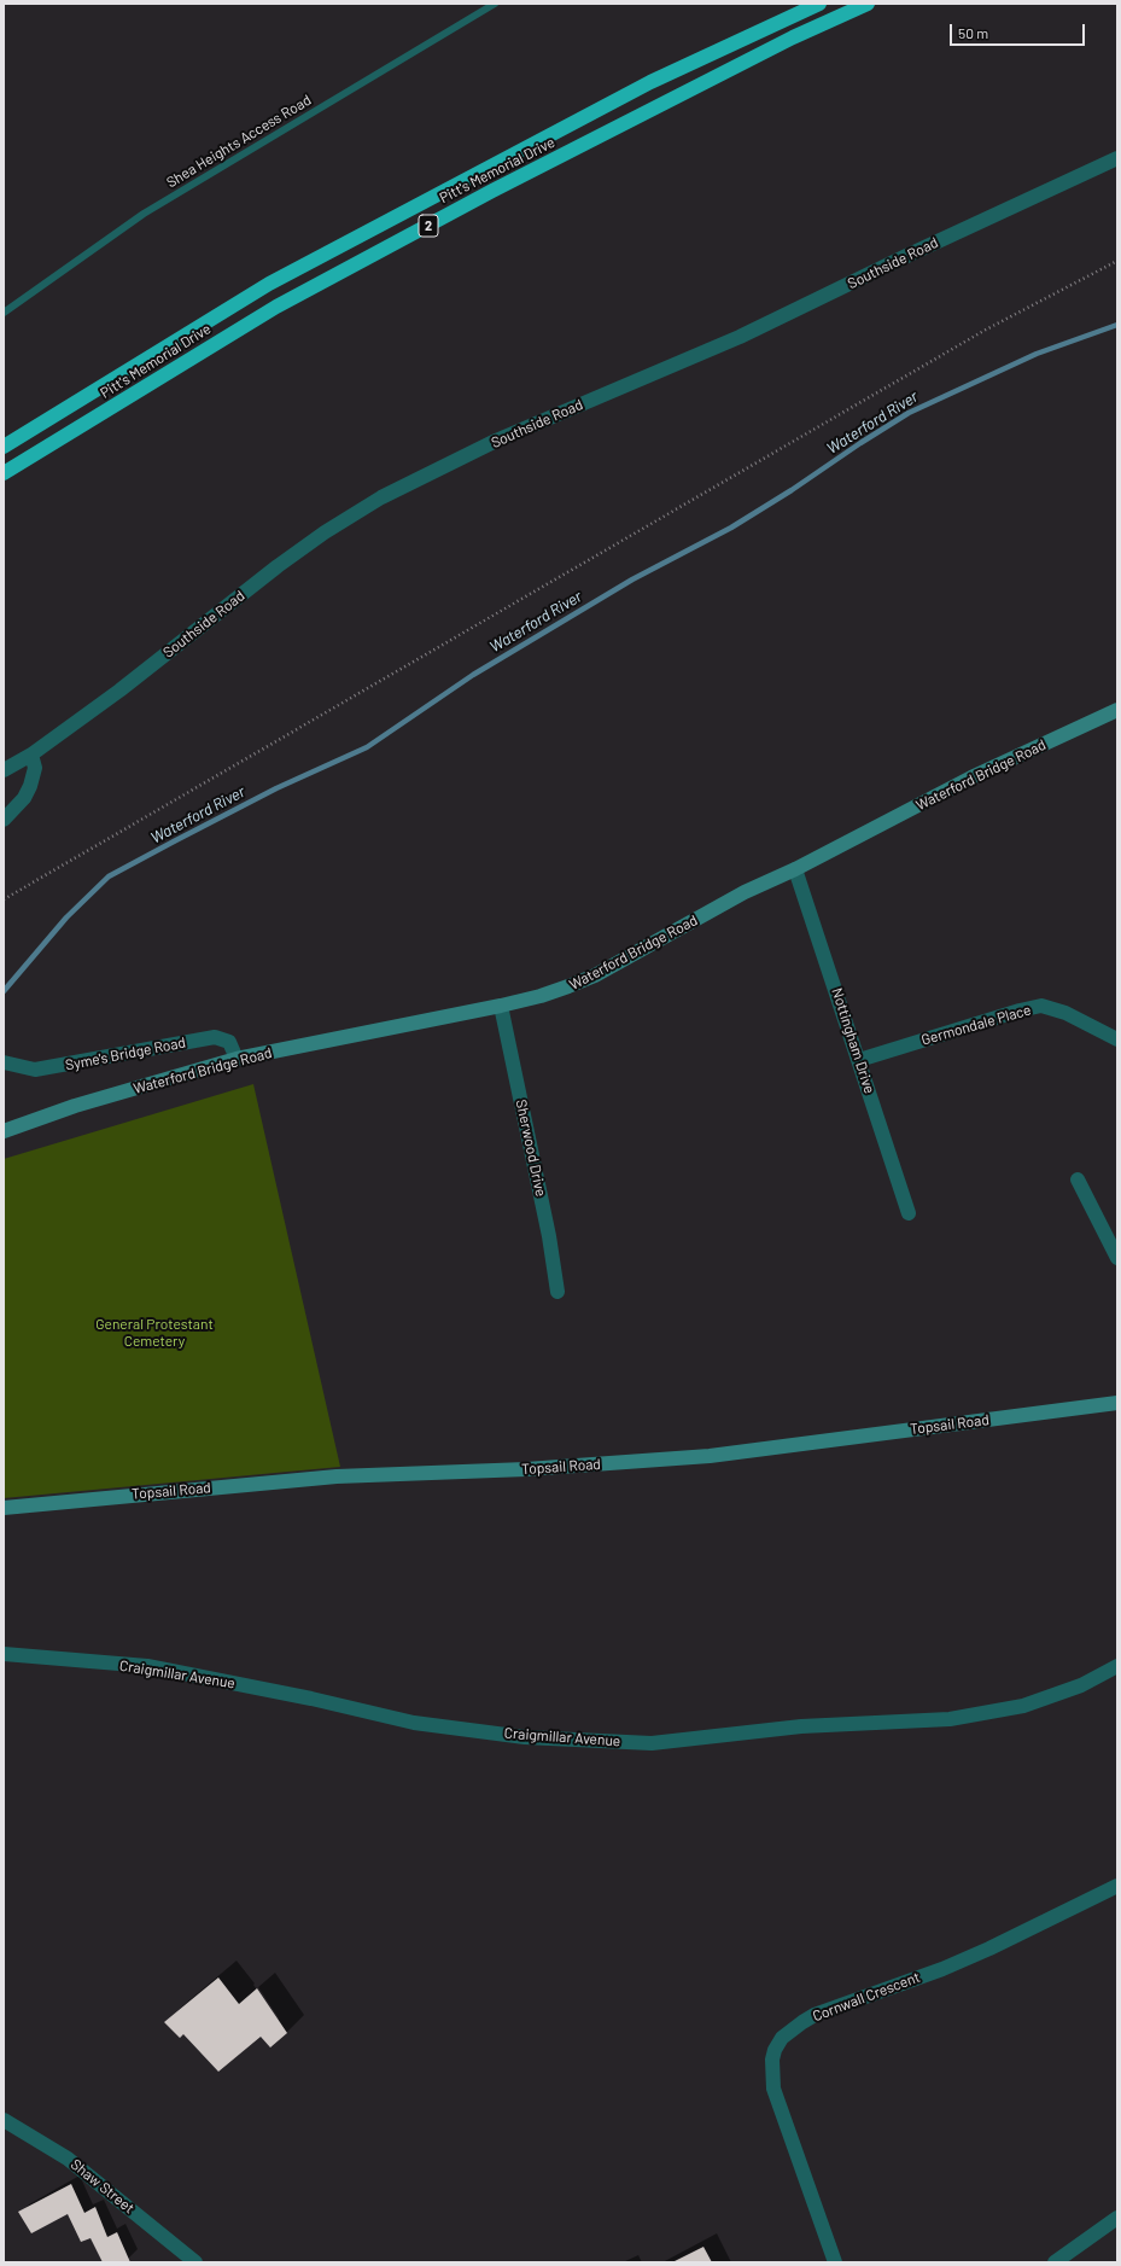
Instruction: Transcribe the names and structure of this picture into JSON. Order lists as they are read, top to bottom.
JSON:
{
  "streets": {
    "highway": ["Pitt's Memorial Drive", "2"],
    "main road": ["Waterford Bridge Road", "Topsail Road"],
    "street": [
      "Southside Road",
      "Germondale Place",
      "Nottingham Drive",
      "Syme's Bridge Road",
      "Sherwood Drive",
      "Craigmillar Avenue",
      "Cornwall Crescent",
      "Shaw Street"
    ],
    "lane": ["Shea Heights Access Road"]
  },
  "crossings": [
    ["Waterford Bridge Road", "Nottingham Drive"],
    ["Waterford Bridge Road", "Syme's Bridge Road"],
    ["Waterford Bridge Road", "Sherwood Drive"],
    ["Germondale Place", "Nottingham Drive"]
  ],
  "water": ["Waterford River"],
  "parks": ["General Protestant Cemetery"],
  "scale_bar": "50 m"
}
